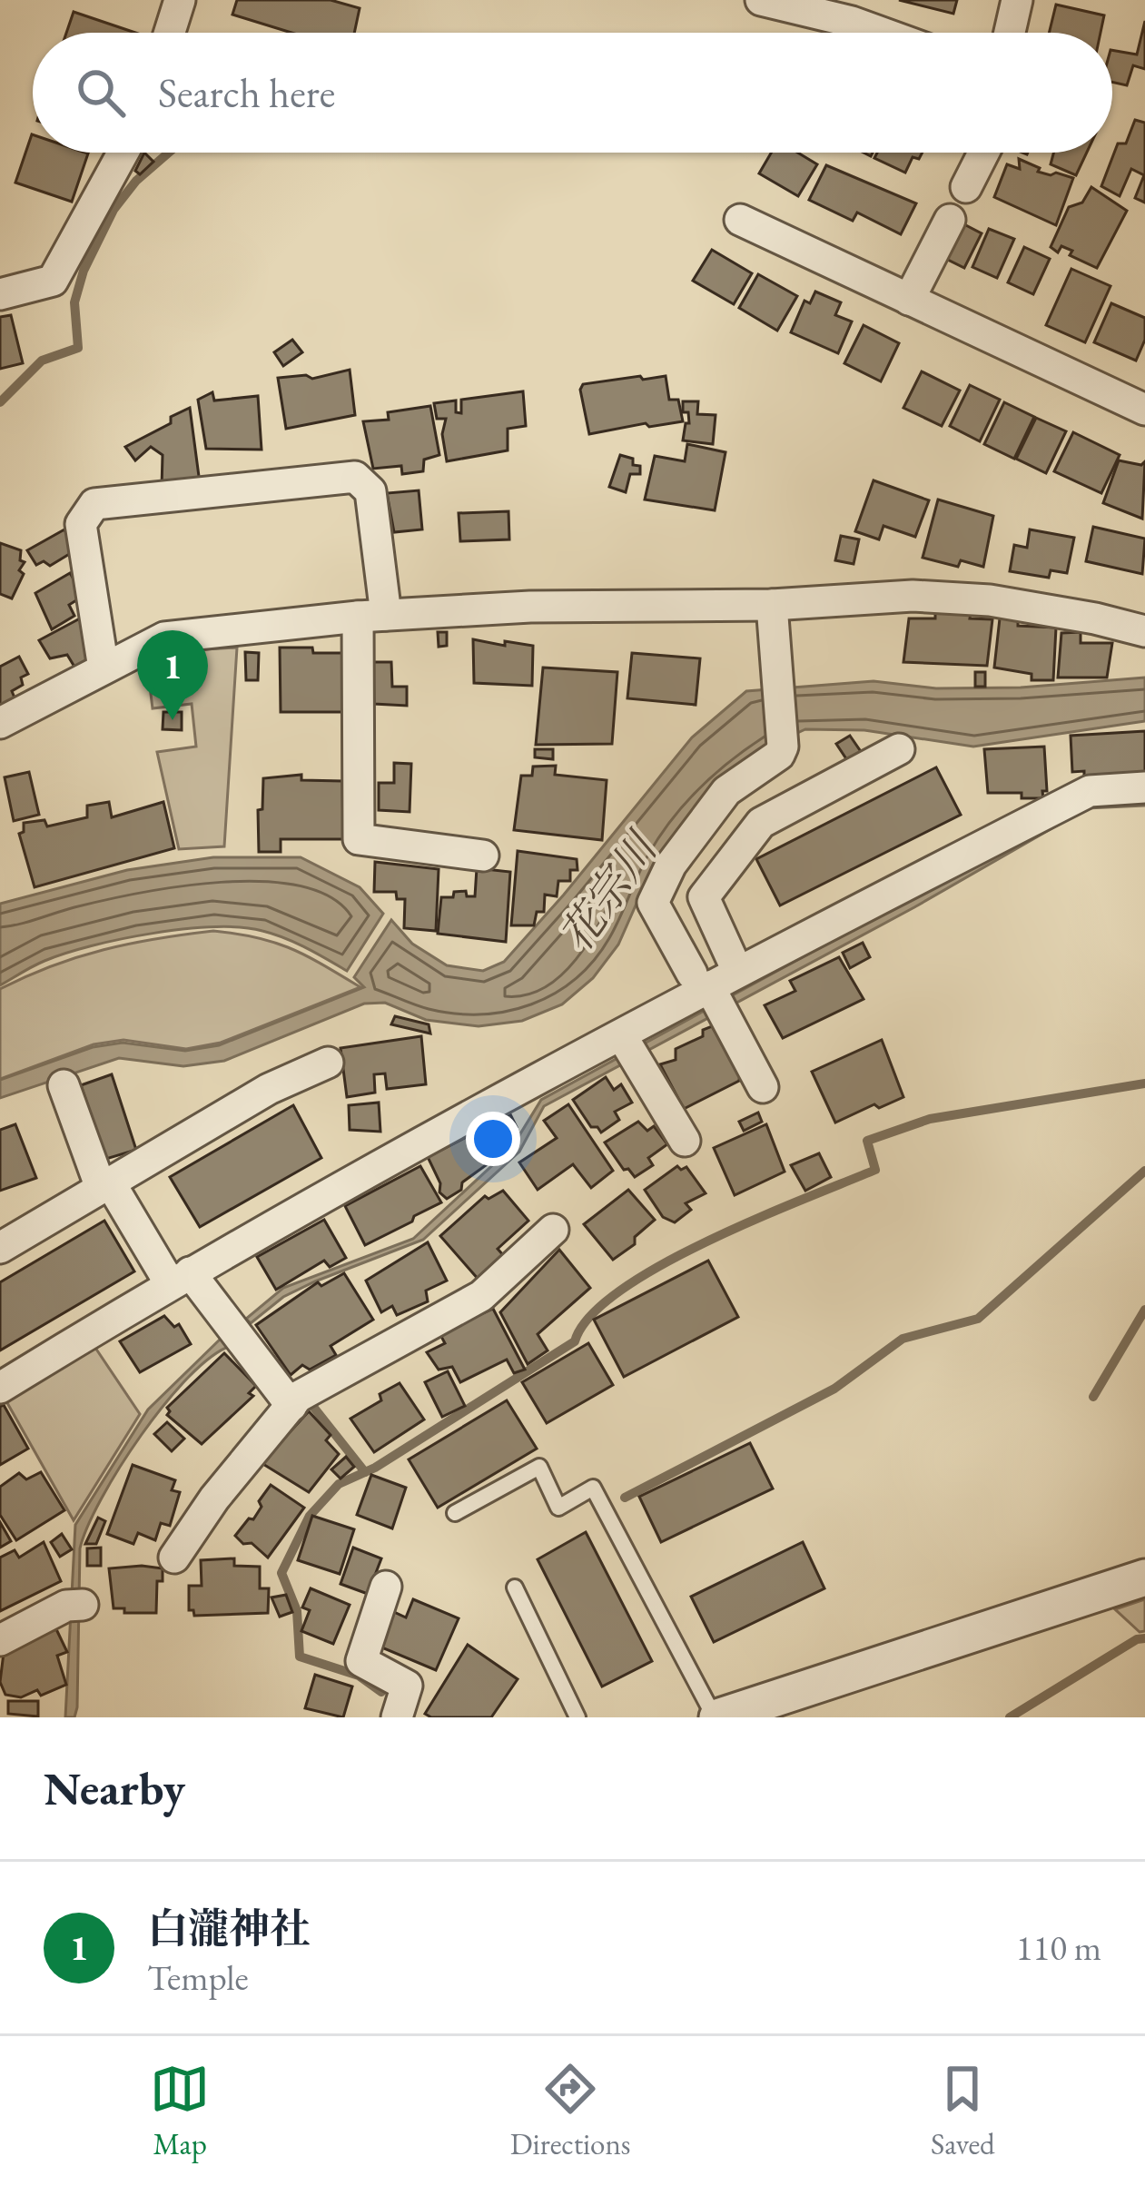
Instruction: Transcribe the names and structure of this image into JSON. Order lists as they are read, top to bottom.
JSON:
{
  "water": ["花宗川"],
  "page": {
    "search": "Search here",
    "pins": "1",
    "heading": "Nearby",
    "list": [
      {
        "mark": "1",
        "name": "白瀧神社",
        "note": "Temple",
        "value": "110 m"
      }
    ],
    "nav": ["Map", "Directions", "Saved"]
  }
}
